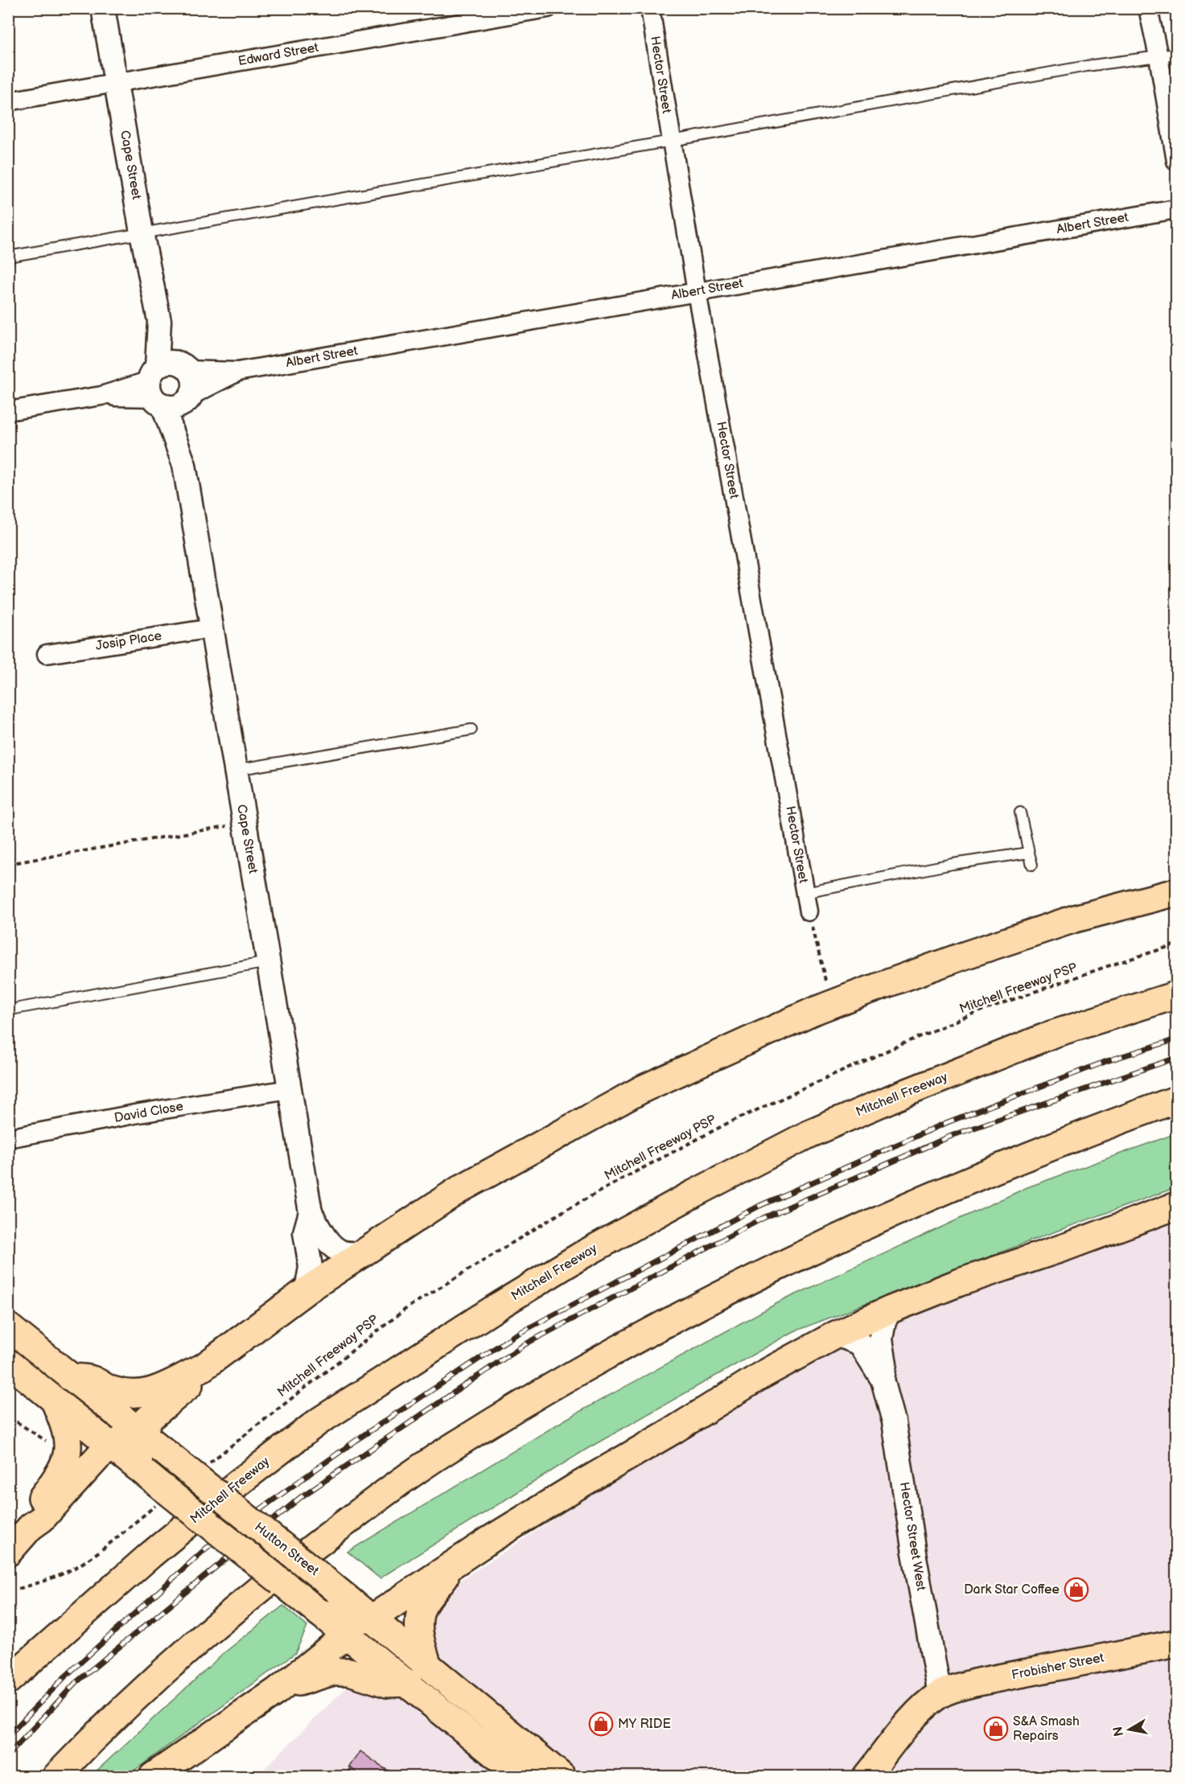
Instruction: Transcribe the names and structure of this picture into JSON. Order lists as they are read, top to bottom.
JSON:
{
  "streets": {
    "main road": ["Mitchell Freeway", "Hutton Street", "Frobisher Street"],
    "street": [
      "Edward Street",
      "Hector Street",
      "Cape Street",
      "Albert Street",
      "Josip Place",
      "David Close",
      "Hector Street West"
    ],
    "path": ["Mitchell Freeway PSP"]
  },
  "crossings": [
    ["Edward Street", "Cape Street"],
    ["Hector Street", "Albert Street"],
    ["Cape Street", "Albert Street"],
    ["Cape Street", "Josip Place"],
    ["Cape Street", "David Close"],
    ["Mitchell Freeway PSP", "Hutton Street"],
    ["Hector Street West", "Frobisher Street"]
  ],
  "places": {
    "shop": ["Dark Star Coffee", "MY RIDE", "S&A Smash Repairs"]
  },
  "north": "left"
}
